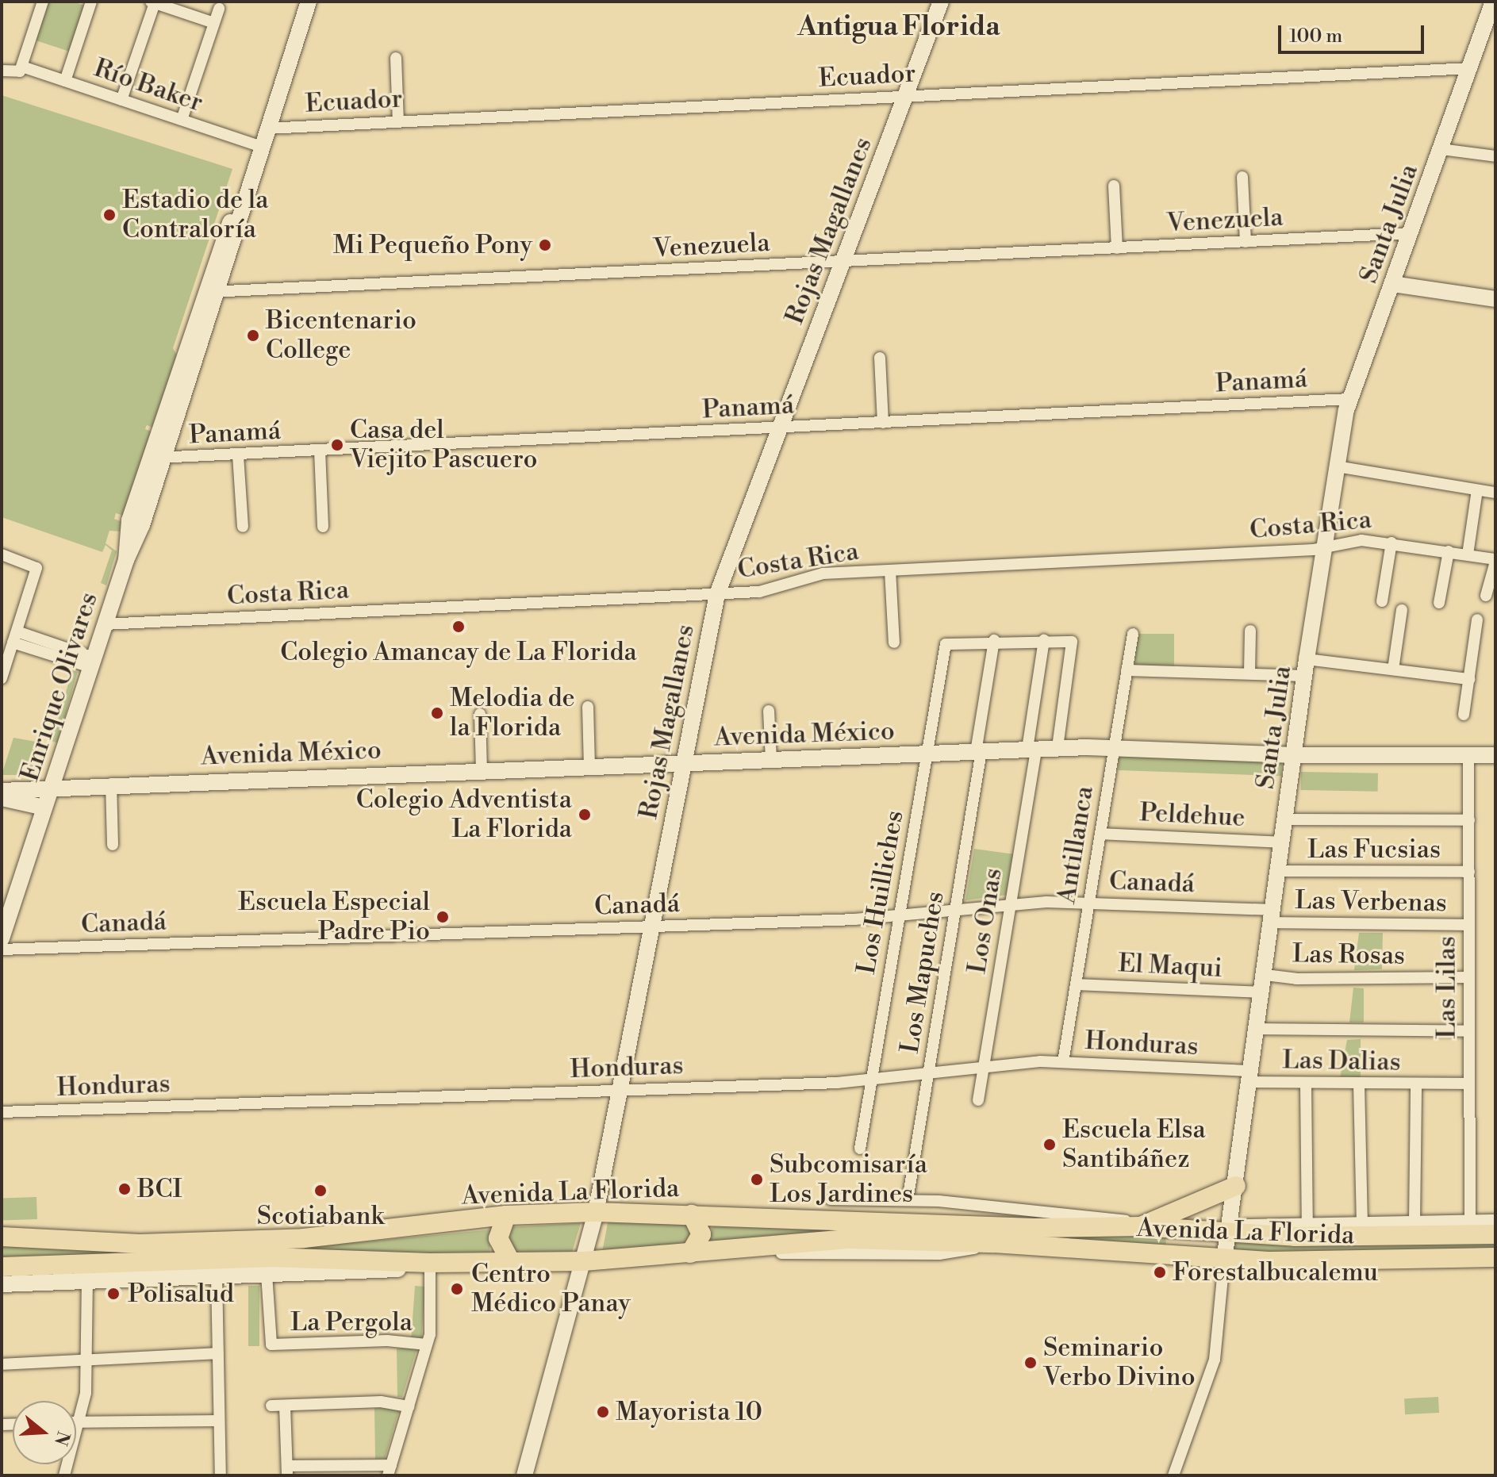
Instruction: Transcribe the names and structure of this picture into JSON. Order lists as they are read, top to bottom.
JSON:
{
  "streets": {
    "main road": ["Avenida La Florida"],
    "street": [
      "Ecuador",
      "Río Baker",
      "Venezuela",
      "Santa Julia",
      "Rojas Magallanes",
      "Panamá",
      "Costa Rica",
      "Enrique Olivares",
      "Avenida México",
      "Peldehue",
      "Antillanca",
      "Las Fucsias",
      "Canadá",
      "Los Huilliches",
      "Las Verbenas",
      "Los Onas",
      "Las Rosas",
      "El Maqui",
      "Los Mapuches",
      "Las Lilas",
      "Honduras",
      "Las Dalias",
      "La Pergola"
    ]
  },
  "crossings": [
    ["Ecuador", "Santa Julia"],
    ["Ecuador", "Rojas Magallanes"],
    ["Ecuador", "Enrique Olivares"],
    ["Río Baker", "Enrique Olivares"],
    ["Venezuela", "Santa Julia"],
    ["Venezuela", "Rojas Magallanes"],
    ["Venezuela", "Enrique Olivares"],
    ["Santa Julia", "Panamá"],
    ["Santa Julia", "Costa Rica"],
    ["Santa Julia", "Avenida México"],
    ["Santa Julia", "Peldehue"],
    ["Santa Julia", "Las Fucsias"],
    ["Santa Julia", "Canadá"],
    ["Santa Julia", "Las Verbenas"],
    ["Santa Julia", "Las Rosas"],
    ["Santa Julia", "El Maqui"],
    ["Santa Julia", "Honduras"],
    ["Santa Julia", "Las Dalias"],
    ["Santa Julia", "Avenida La Florida"],
    ["Rojas Magallanes", "Panamá"],
    ["Rojas Magallanes", "Costa Rica"],
    ["Rojas Magallanes", "Avenida México"],
    ["Rojas Magallanes", "Canadá"],
    ["Rojas Magallanes", "Honduras"],
    ["Rojas Magallanes", "Avenida La Florida"],
    ["Panamá", "Enrique Olivares"],
    ["Costa Rica", "Enrique Olivares"],
    ["Enrique Olivares", "Avenida México"],
    ["Avenida México", "Antillanca"],
    ["Avenida México", "Los Huilliches"],
    ["Avenida México", "Los Onas"],
    ["Avenida México", "Los Mapuches"],
    ["Avenida México", "Las Lilas"],
    ["Peldehue", "Antillanca"],
    ["Antillanca", "Canadá"],
    ["Antillanca", "El Maqui"],
    ["Antillanca", "Honduras"],
    ["Las Fucsias", "Las Lilas"],
    ["Canadá", "Los Huilliches"],
    ["Canadá", "Las Verbenas"],
    ["Canadá", "Los Onas"],
    ["Canadá", "Los Mapuches"],
    ["Los Huilliches", "Los Mapuches"],
    ["Los Huilliches", "Honduras"],
    ["Las Verbenas", "Las Lilas"],
    ["Los Onas", "Honduras"],
    ["Las Rosas", "Las Lilas"],
    ["Los Mapuches", "Honduras"],
    ["Los Mapuches", "Avenida La Florida"],
    ["Las Lilas", "Las Dalias"],
    ["Las Lilas", "Avenida La Florida"],
    ["Honduras", "Las Dalias"],
    ["Avenida La Florida", "La Pergola"]
  ],
  "districts": ["Antigua Florida"],
  "places": [
    "Estadio de la Contraloría",
    "Mi Pequeño Pony",
    "Bicentenario College",
    "Casa del Viejito Pascuero",
    "Colegio Amancay de La Florida",
    "Melodia de la Florida",
    "Colegio Adventista La Florida",
    "Escuela Especial Padre Pio",
    "Escuela Elsa Santibáñez",
    "Subcomisaría Los Jardines",
    "BCI",
    "Scotiabank",
    "Forestalbucalemu",
    "Centro Médico Panay",
    "Polisalud",
    "Seminario Verbo Divino",
    "Mayorista 10"
  ],
  "scale_bar": "100 m",
  "north": "right"
}
